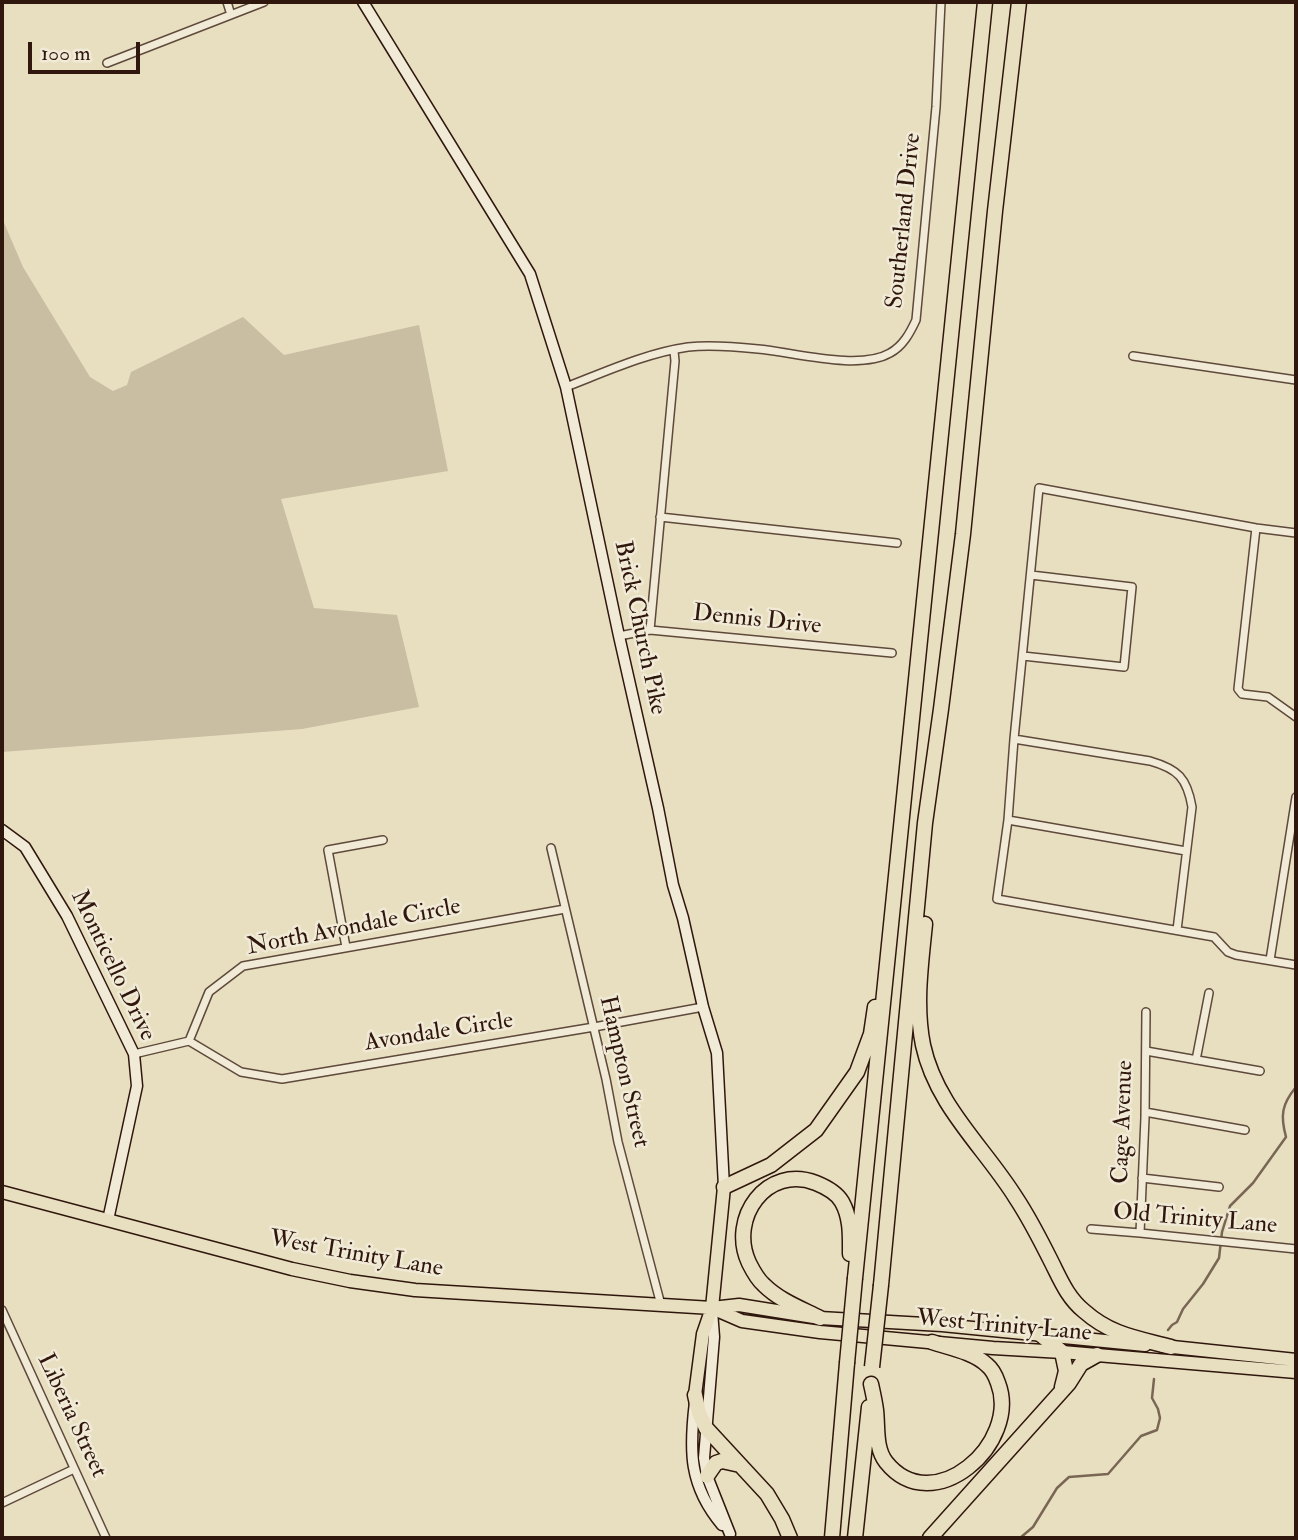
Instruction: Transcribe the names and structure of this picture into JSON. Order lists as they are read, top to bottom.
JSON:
{
  "streets": {
    "main road": ["Brick Church Pike", "Monticello Drive", "West Trinity Lane"],
    "street": [
      "Southerland Drive",
      "Dennis Drive",
      "North Avondale Circle",
      "Avondale Circle",
      "Hampton Street",
      "Cage Avenue",
      "Old Trinity Lane",
      "Liberia Street"
    ]
  },
  "crossings": [
    ["Southerland Drive", "Brick Church Pike"],
    ["Dennis Drive", "Brick Church Pike"],
    ["Brick Church Pike", "Avondale Circle"],
    ["Brick Church Pike", "West Trinity Lane"],
    ["North Avondale Circle", "Avondale Circle"],
    ["North Avondale Circle", "Hampton Street"],
    ["Monticello Drive", "West Trinity Lane"],
    ["Avondale Circle", "Hampton Street"],
    ["Hampton Street", "West Trinity Lane"],
    ["Cage Avenue", "Old Trinity Lane"]
  ],
  "scale_bar": "100 m"
}
